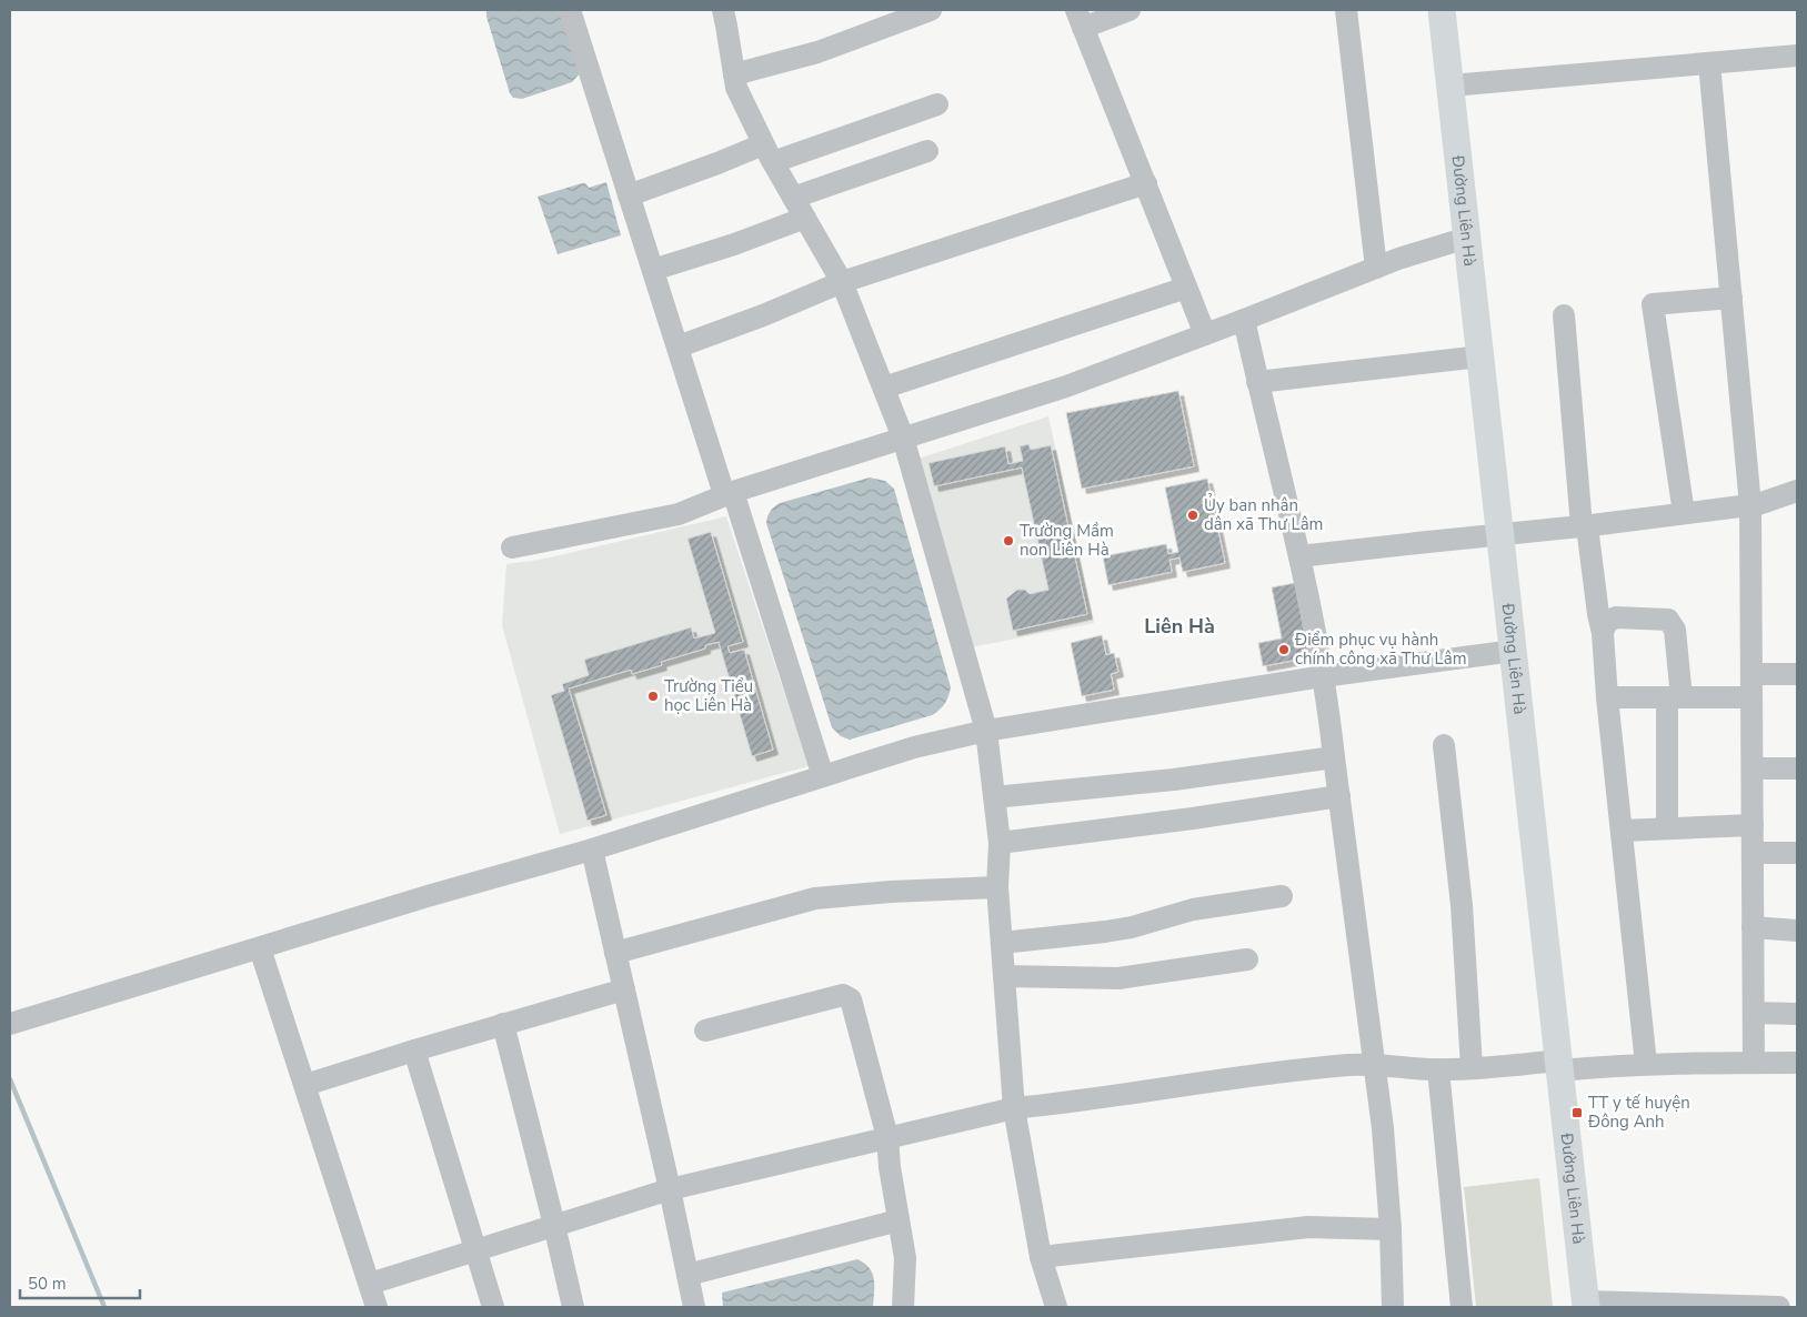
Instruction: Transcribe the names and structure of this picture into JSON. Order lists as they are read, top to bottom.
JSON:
{
  "streets": {
    "main road": ["Đường Liên Hà"]
  },
  "districts": ["Liên Hà"],
  "places": {
    "other": [
      "Ủy ban nhân dân xã Thư Lâm",
      "Trường Mầm non Liên Hà",
      "Điểm phục vụ hành chính công xã Thư Lâm",
      "Trường Tiểu học Liên Hà"
    ],
    "transit": ["TT y tế huyện Đông Anh"]
  },
  "scale_bar": "50 m"
}
